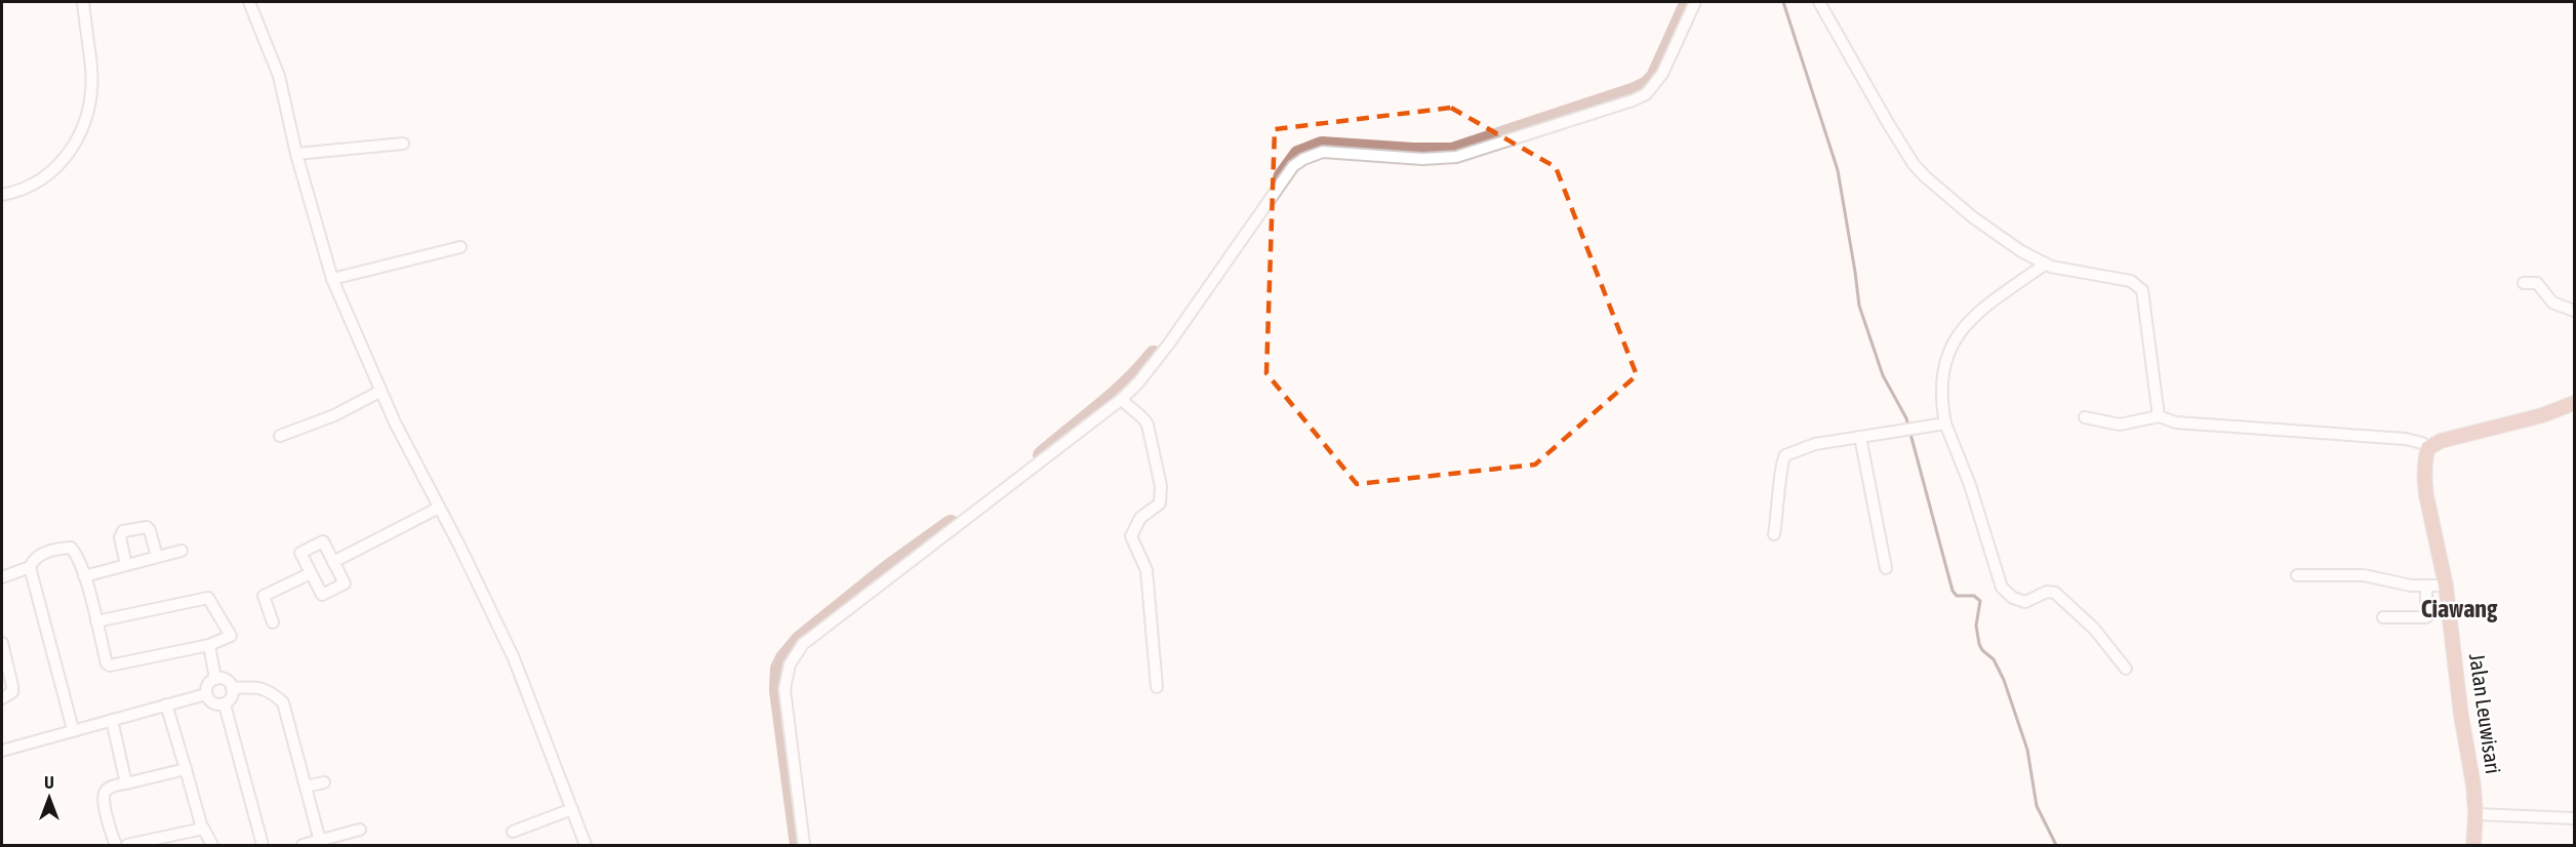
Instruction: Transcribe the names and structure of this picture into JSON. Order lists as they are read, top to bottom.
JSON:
{
  "streets": {
    "main road": ["Jalan Leuwisari"]
  },
  "districts": ["Ciawang"],
  "north": "top"
}
